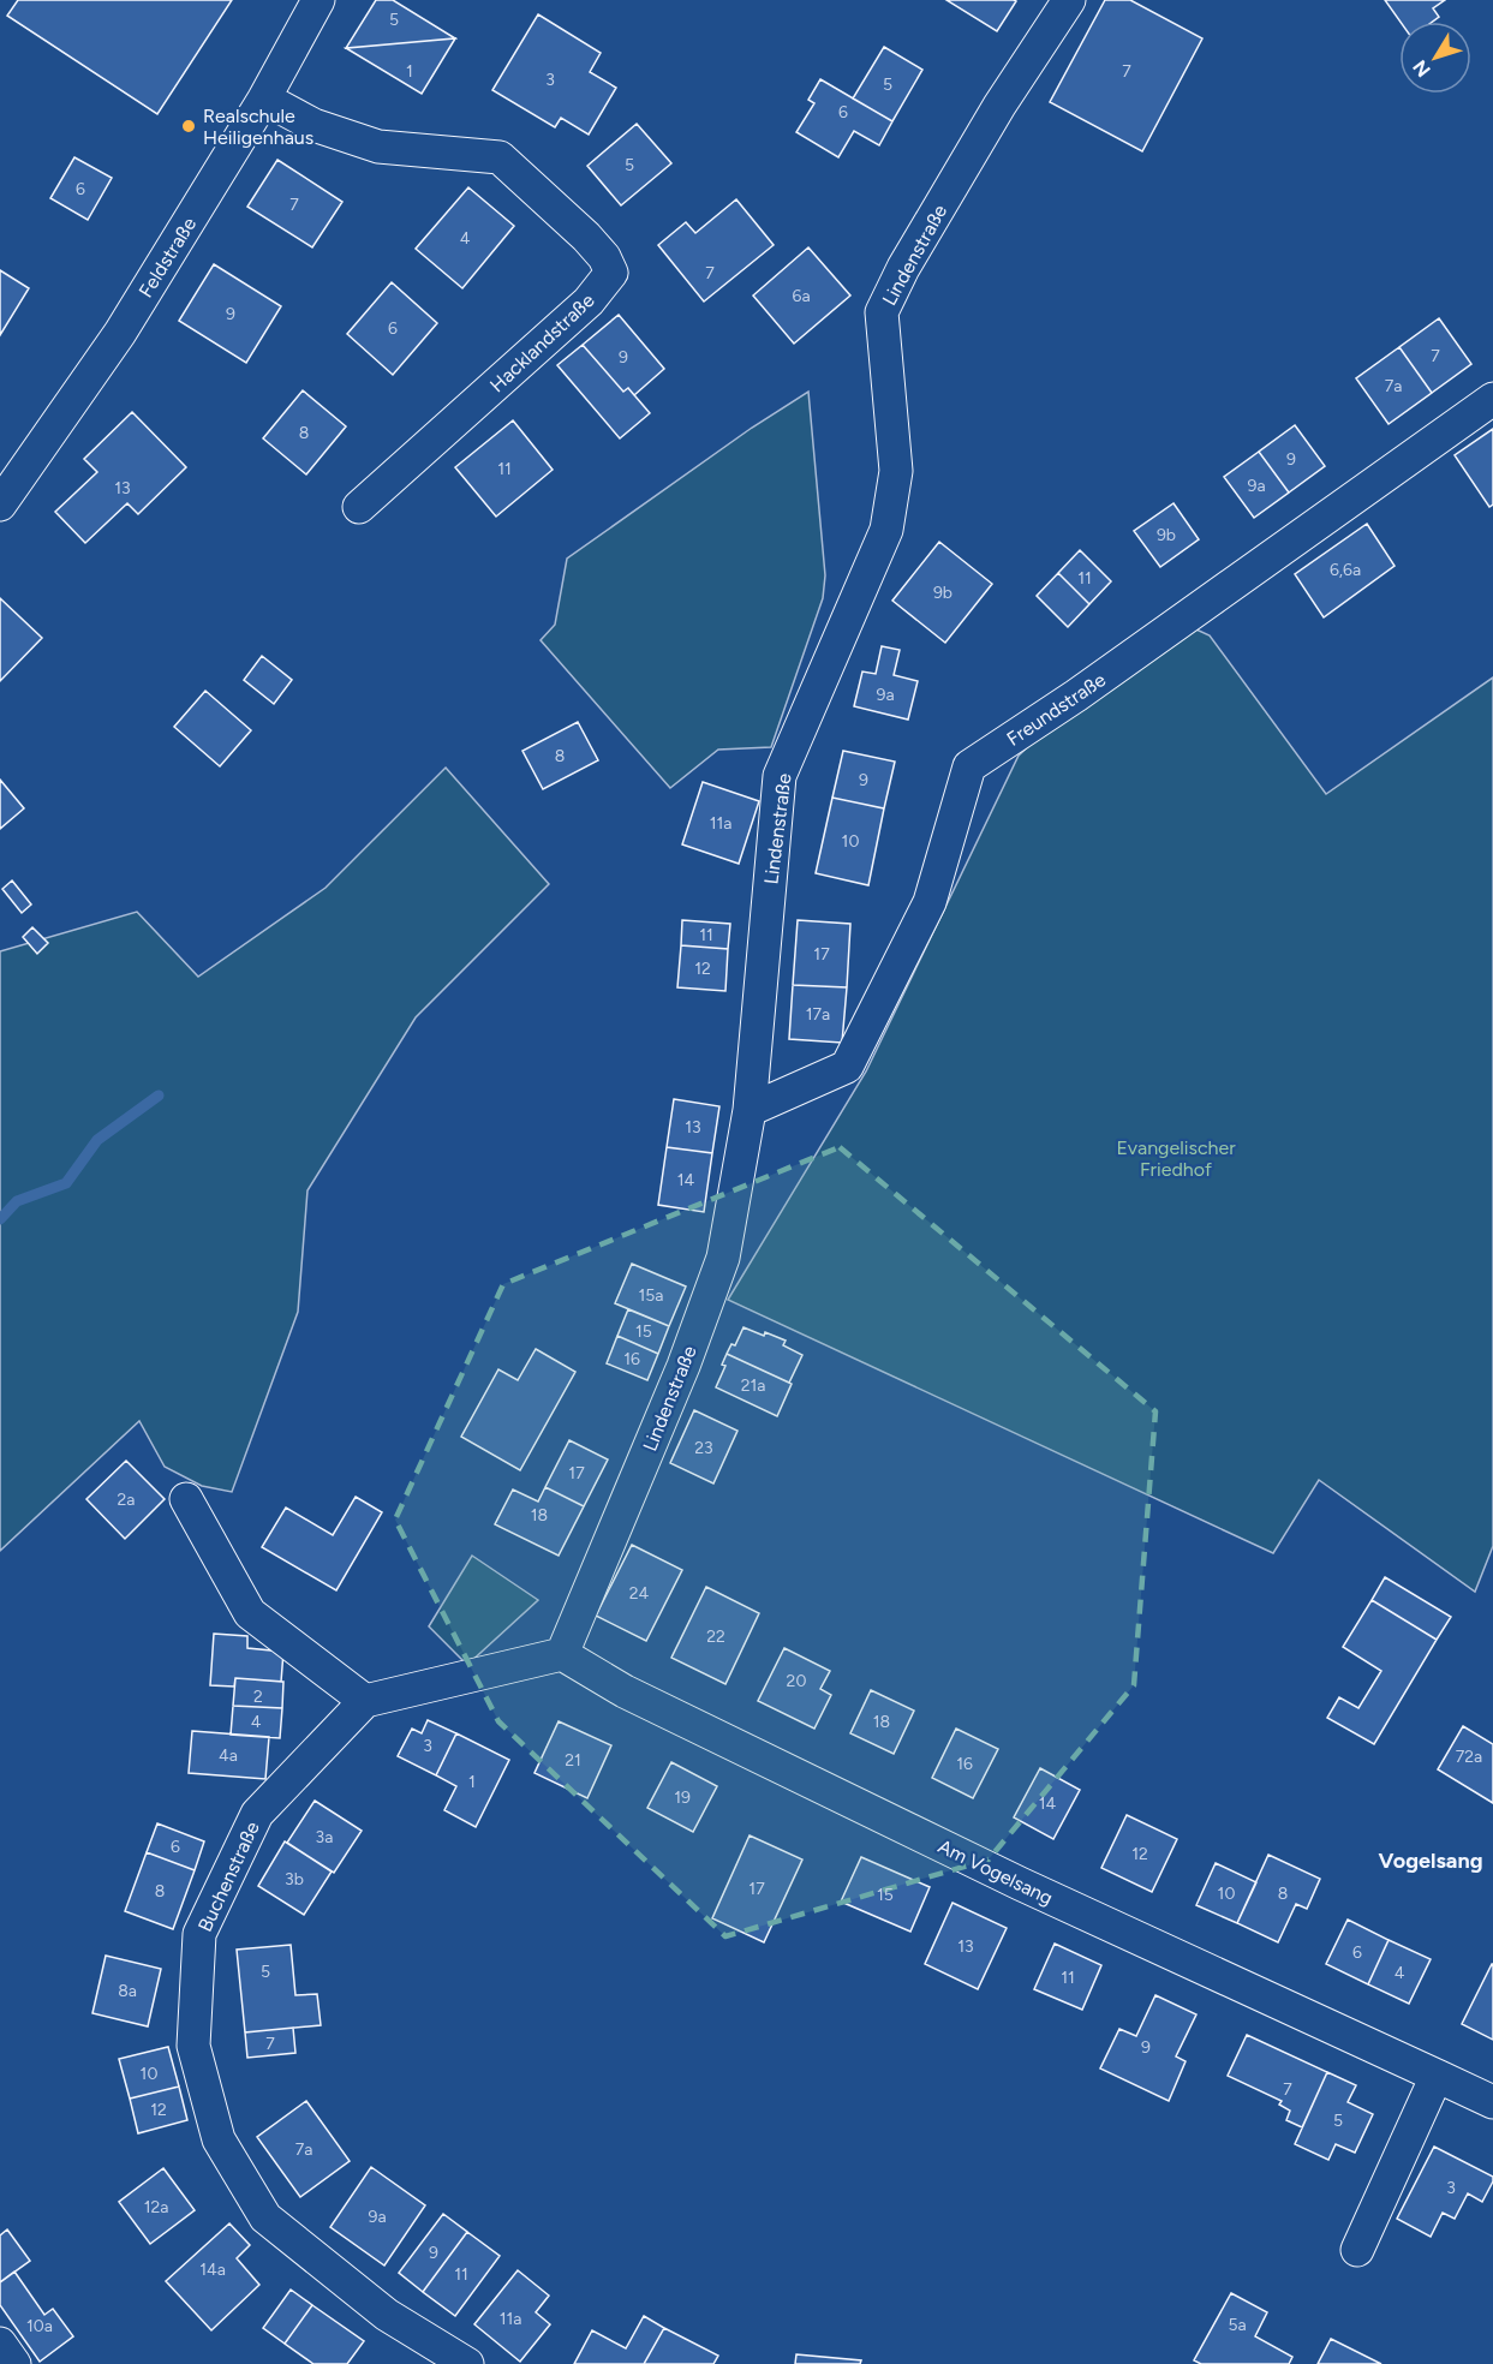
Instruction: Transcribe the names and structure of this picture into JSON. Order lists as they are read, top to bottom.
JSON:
{
  "streets": {
    "street": [
      "Lindenstraße",
      "Feldstraße",
      "Hacklandstraße",
      "Freundstraße",
      "Am Vogelsang",
      "Buchenstraße"
    ]
  },
  "crossings": [
    ["Lindenstraße", "Freundstraße"],
    ["Lindenstraße", "Am Vogelsang"],
    ["Feldstraße", "Hacklandstraße"]
  ],
  "districts": ["Vogelsang"],
  "parks": ["Evangelischer Friedhof"],
  "places": ["Realschule Heiligenhaus"],
  "house_numbers": [
    "5",
    "1",
    "7",
    "3",
    "5",
    "6",
    "5",
    "6",
    "7",
    "4",
    "7",
    "6a",
    "9",
    "6",
    "7",
    "9",
    "7a",
    "8",
    "9",
    "11",
    "9a",
    "13",
    "9b",
    "6,6a",
    "11",
    "9b",
    "9a",
    "8",
    "9",
    "11a",
    "10",
    "11",
    "17",
    "12",
    "17a",
    "13",
    "14",
    "15a",
    "15",
    "16",
    "21a",
    "23",
    "17",
    "2a",
    "18",
    "24",
    "22",
    "20",
    "2",
    "4",
    "18",
    "3",
    "4a",
    "72a",
    "21",
    "16",
    "1",
    "19",
    "14",
    "3a",
    "6",
    "12",
    "3b",
    "17",
    "8",
    "10",
    "8",
    "15",
    "13",
    "6",
    "5",
    "4",
    "11",
    "8a",
    "7",
    "9",
    "10",
    "7",
    "12",
    "5",
    "7a",
    "3",
    "12a",
    "9a",
    "9",
    "14a",
    "11",
    "11a",
    "5a",
    "10a"
  ],
  "north": "bottom left"
}
